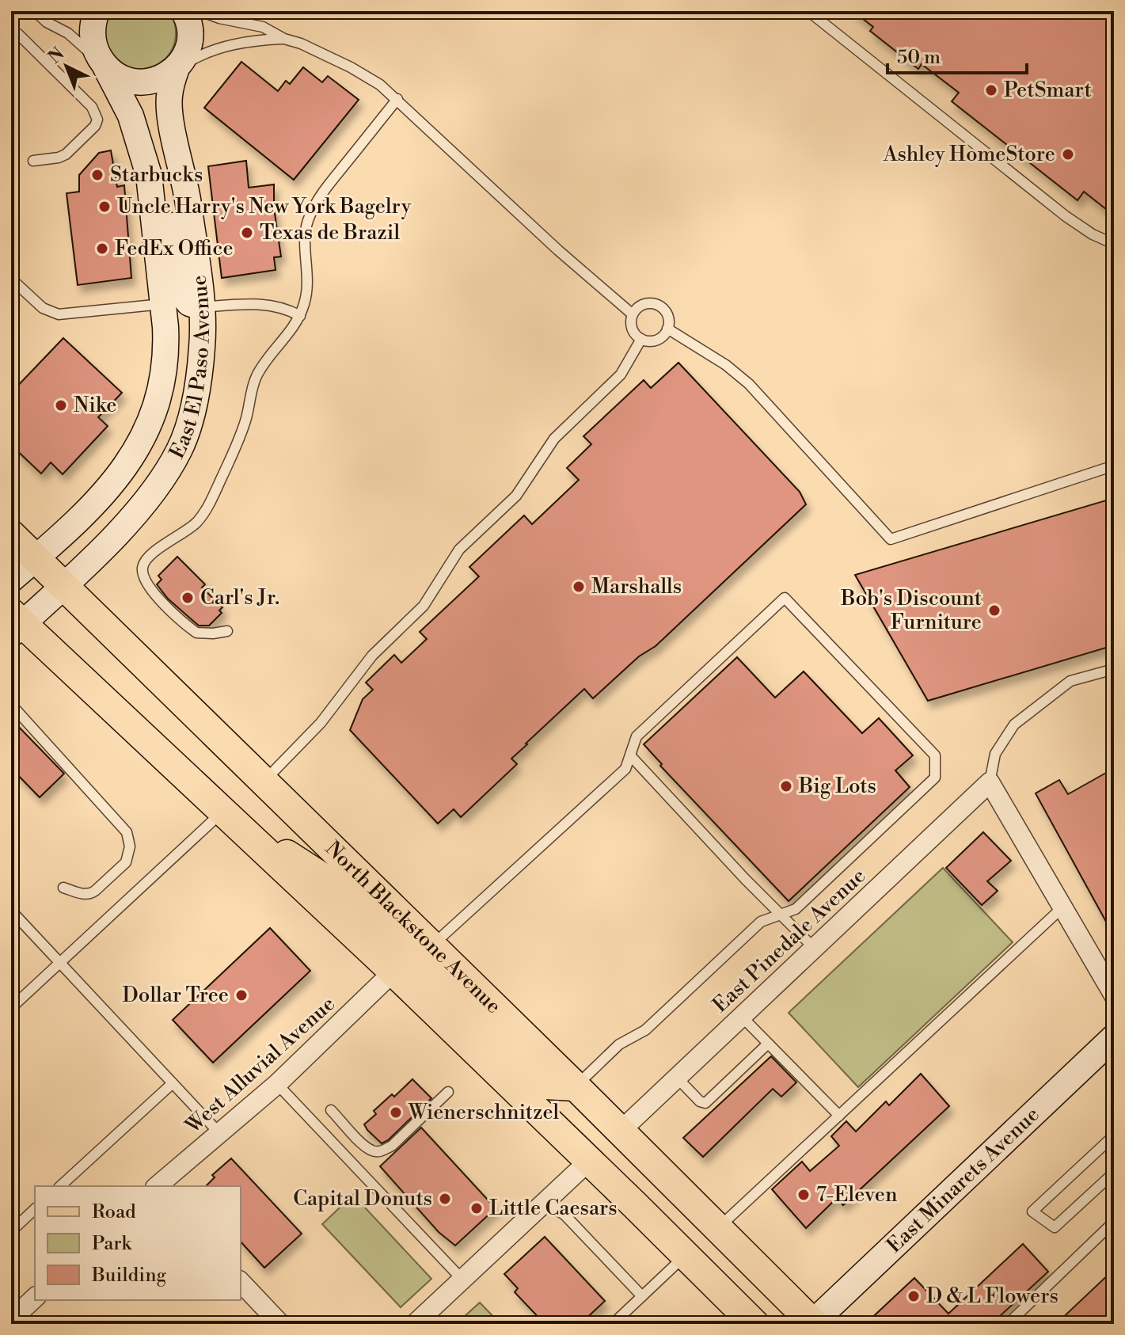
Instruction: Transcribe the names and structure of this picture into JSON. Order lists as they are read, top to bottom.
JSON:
{
  "streets": {
    "main road": ["North Blackstone Avenue"],
    "street": [
      "East El Paso Avenue",
      "East Pinedale Avenue",
      "West Alluvial Avenue",
      "East Minarets Avenue"
    ]
  },
  "crossings": [
    ["East El Paso Avenue", "North Blackstone Avenue"],
    ["North Blackstone Avenue", "East Pinedale Avenue"],
    ["North Blackstone Avenue", "East Minarets Avenue"]
  ],
  "places": [
    "PetSmart",
    "Ashley HomeStore",
    "Starbucks",
    "Uncle Harry's New York Bagelry",
    "Texas de Brazil",
    "FedEx Office",
    "Nike",
    "Marshalls",
    "Carl's Jr.",
    "Bob's Discount Furniture",
    "Big Lots",
    "Dollar Tree",
    "Wienerschnitzel",
    "7-Eleven",
    "Capital Donuts",
    "Little Caesars",
    "D & L Flowers"
  ],
  "legend": ["Road", "Park", "Building"],
  "scale_bar": "50 m",
  "north": "top left"
}
